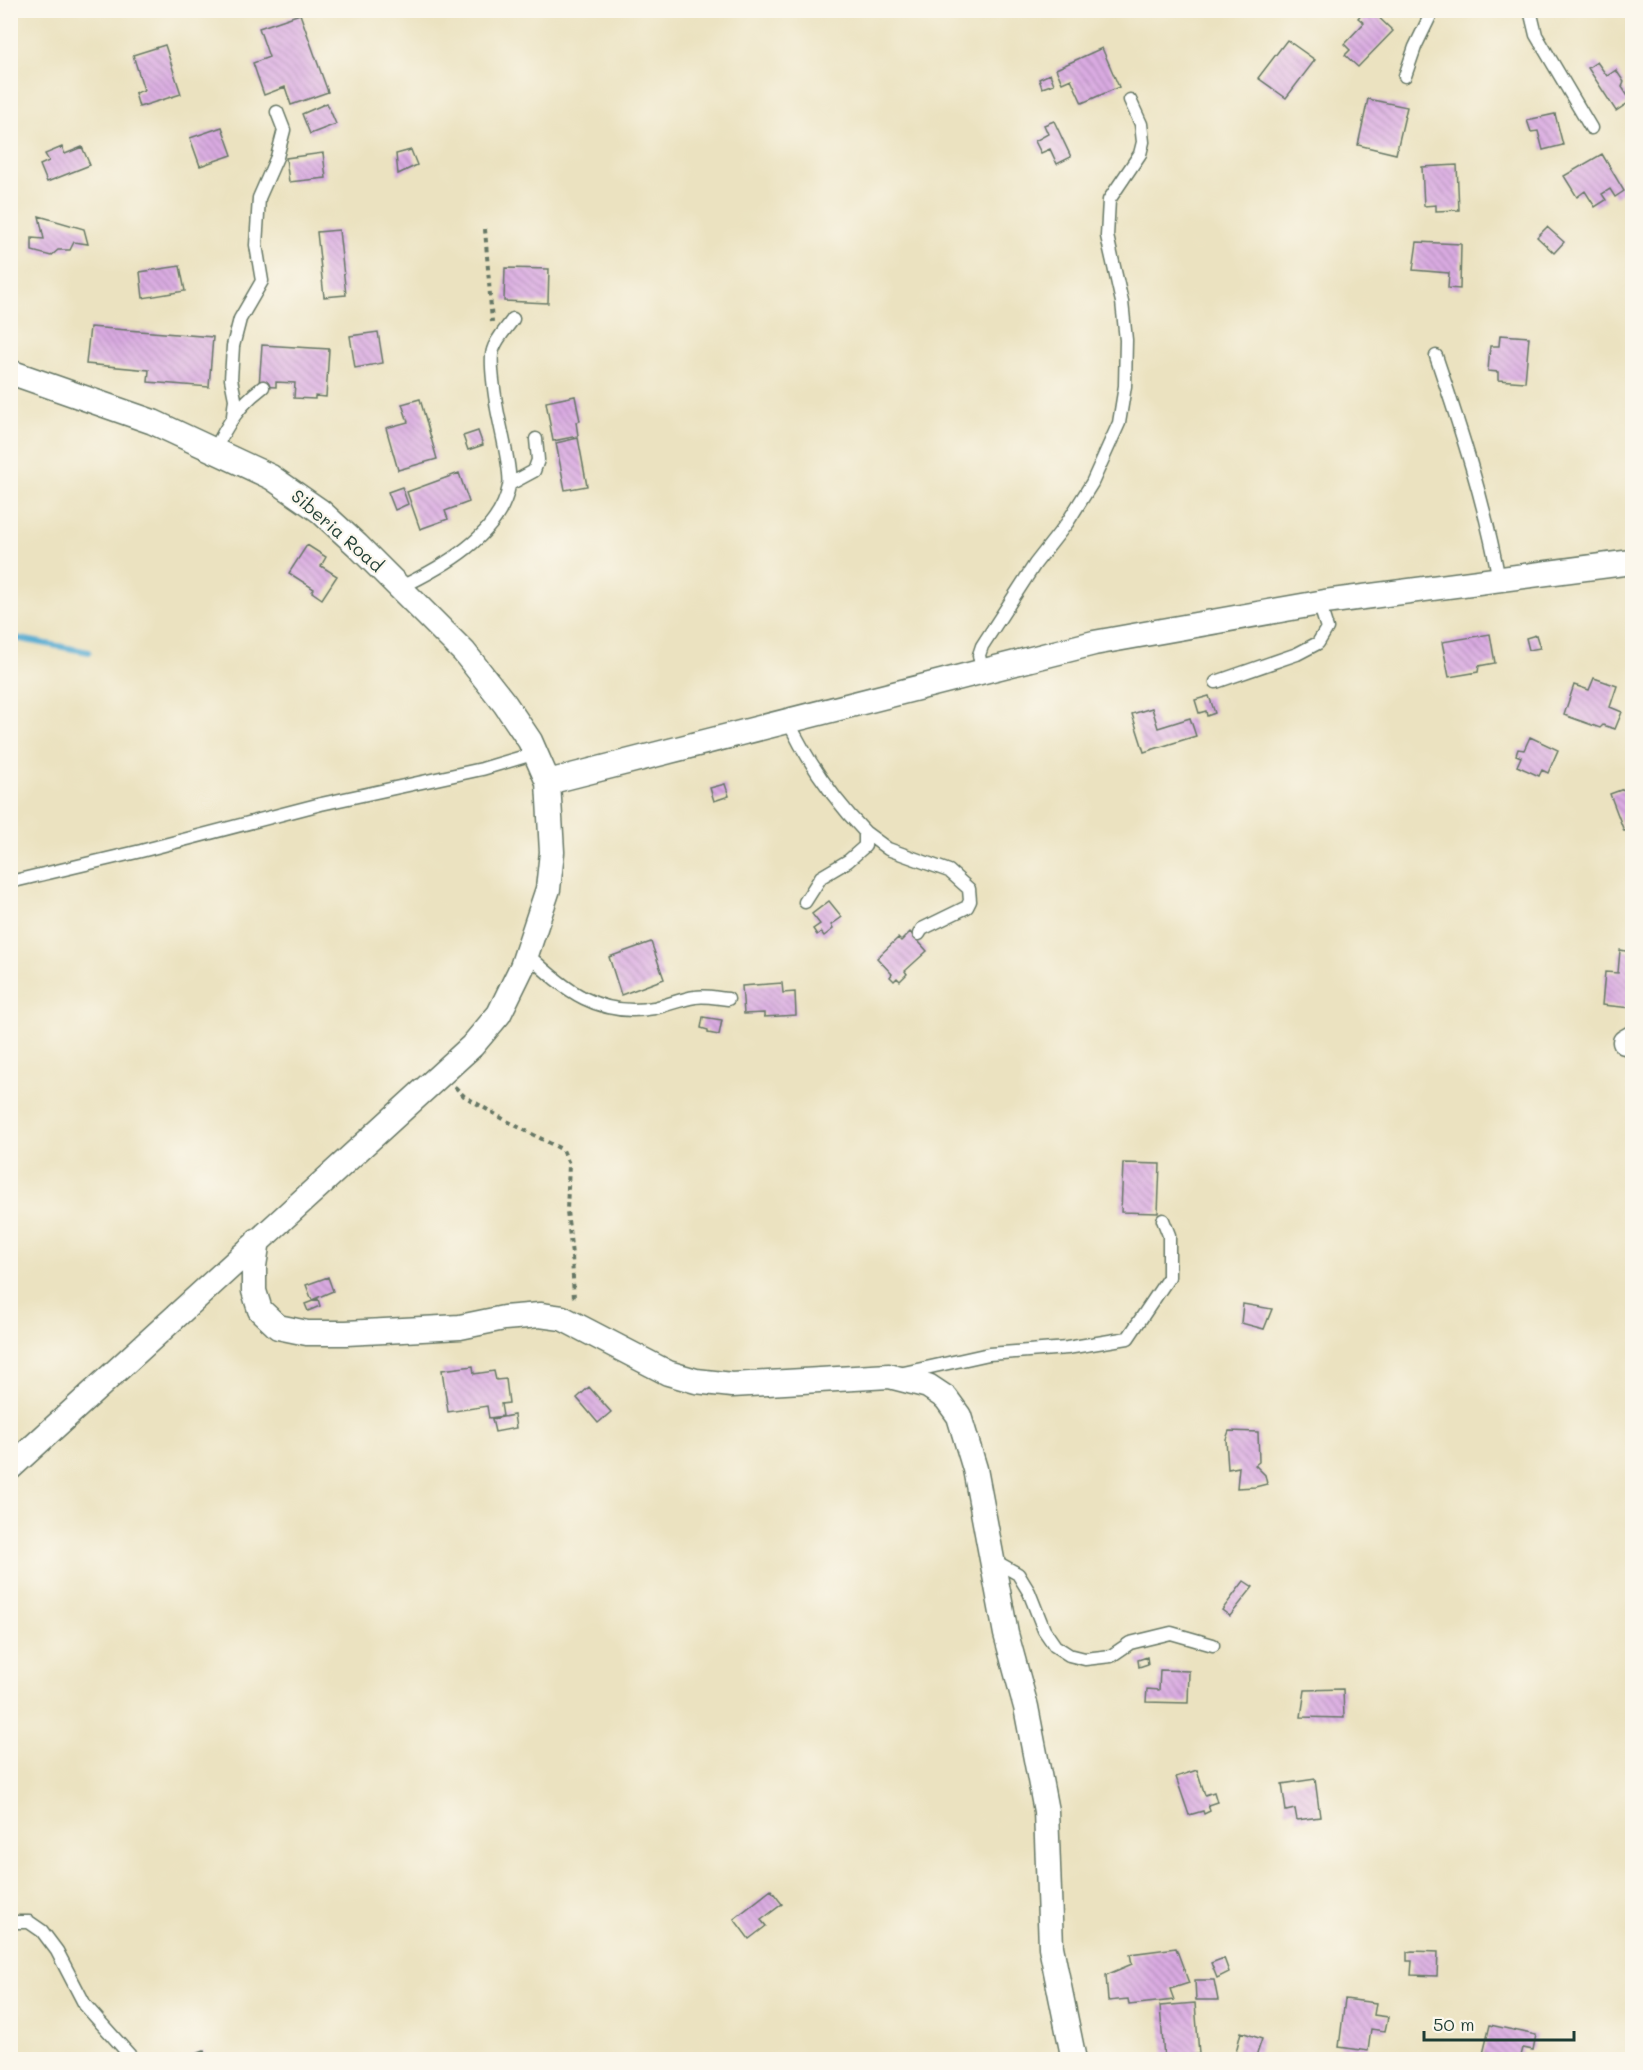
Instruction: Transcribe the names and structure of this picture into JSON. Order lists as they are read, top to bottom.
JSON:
{
  "streets": {
    "street": ["Siberia Road"]
  },
  "scale_bar": "50 m"
}
